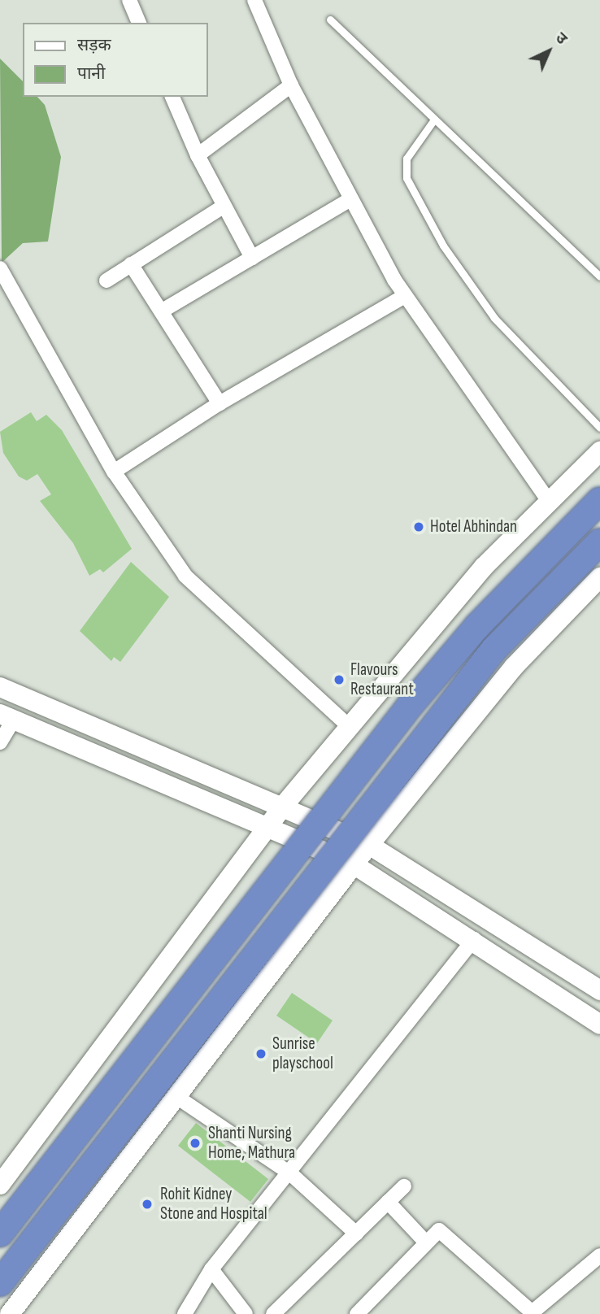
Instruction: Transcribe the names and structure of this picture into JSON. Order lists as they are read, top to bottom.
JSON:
{
  "places": [
    "Hotel Abhindan",
    "Flavours Restaurant",
    "Sunrise playschool",
    "Shanti Nursing Home, Mathura",
    "Rohit Kidney Stone and Hospital"
  ],
  "legend": ["सड़क", "पानी"],
  "north": "top right"
}
